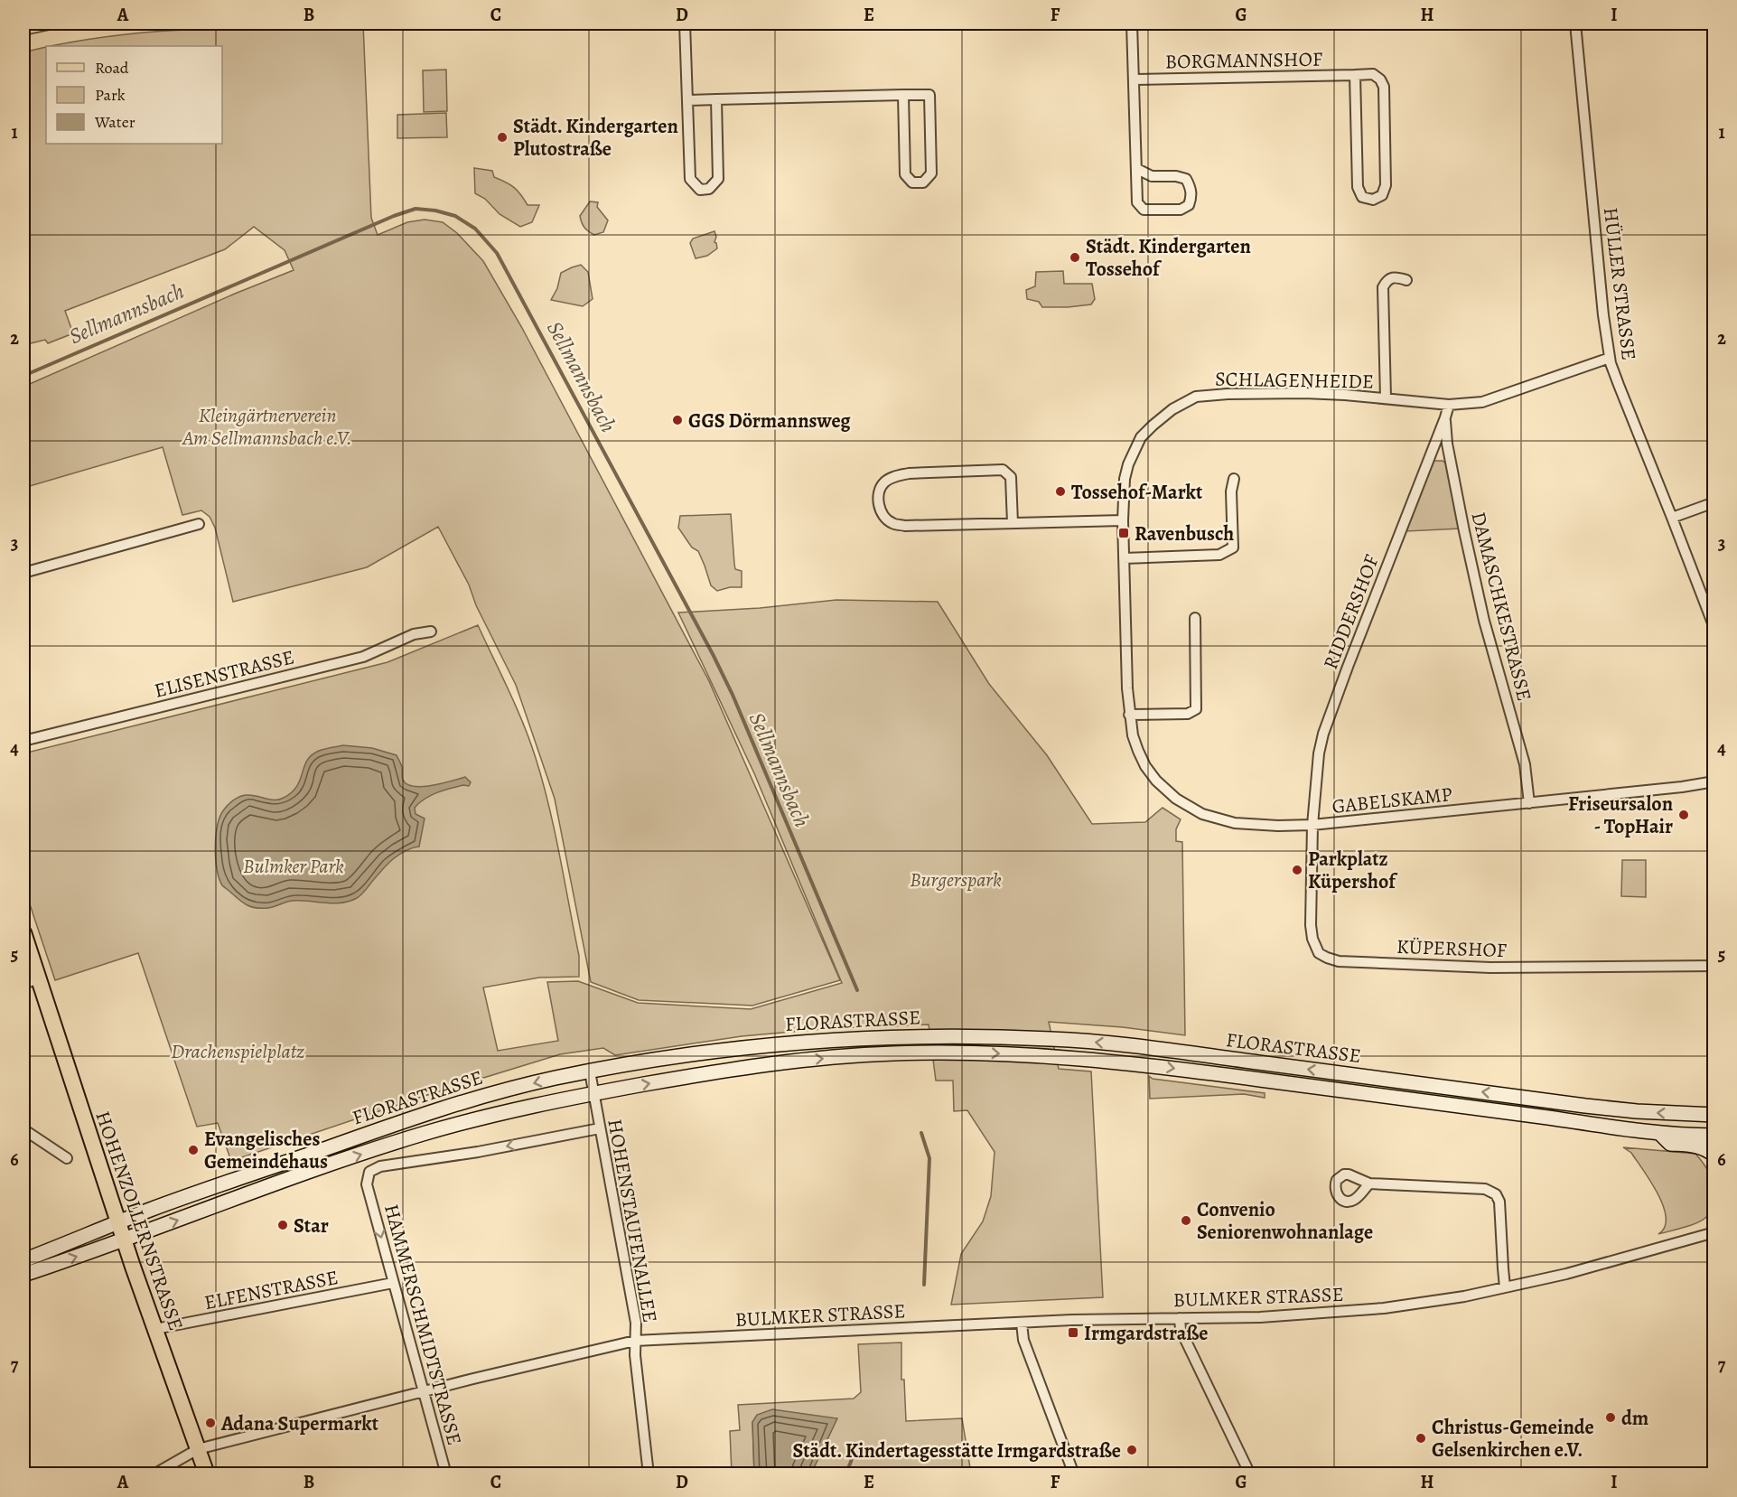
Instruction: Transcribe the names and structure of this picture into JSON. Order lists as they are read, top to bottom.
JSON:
{
  "streets": {
    "main road": ["FLORASTRASSE", "HOHENZOLLERNSTRASSE"],
    "street": [
      "BORGMANNSHOF",
      "HÜLLER STRASSE",
      "SCHLAGENHEIDE",
      "DAMASCHKESTRASSE",
      "RIDDERSHOF",
      "ELISENSTRASSE",
      "GABELSKAMP",
      "KÜPERSHOF",
      "HOHENSTAUFENALLEE",
      "ELFENSTRASSE",
      "BULMKER STRASSE",
      "HAMMERSCHMIDTSTRASSE"
    ]
  },
  "crossings": [
    ["HÜLLER STRASSE", "SCHLAGENHEIDE"],
    ["SCHLAGENHEIDE", "GABELSKAMP"],
    ["DAMASCHKESTRASSE", "RIDDERSHOF"],
    ["DAMASCHKESTRASSE", "GABELSKAMP"],
    ["RIDDERSHOF", "GABELSKAMP"],
    ["RIDDERSHOF", "KÜPERSHOF"],
    ["GABELSKAMP", "KÜPERSHOF"],
    ["FLORASTRASSE", "HOHENZOLLERNSTRASSE"],
    ["FLORASTRASSE", "HOHENSTAUFENALLEE"],
    ["HOHENZOLLERNSTRASSE", "ELFENSTRASSE"],
    ["HOHENZOLLERNSTRASSE", "BULMKER STRASSE"],
    ["HOHENSTAUFENALLEE", "BULMKER STRASSE"],
    ["HOHENSTAUFENALLEE", "HAMMERSCHMIDTSTRASSE"],
    ["ELFENSTRASSE", "HAMMERSCHMIDTSTRASSE"],
    ["BULMKER STRASSE", "HAMMERSCHMIDTSTRASSE"]
  ],
  "water": ["Sellmannsbach"],
  "parks": [
    "Kleingärtnerverein Am Sellmannsbach e.V.",
    "Bulmker Park",
    "Burgerspark",
    "Drachenspielplatz"
  ],
  "places": {
    "other": [
      "Städt. Kindergarten Plutostraße",
      "Städt. Kindergarten Tossehof",
      "GGS Dörmannsweg",
      "Tossehof-Markt",
      "Friseursalon - TopHair",
      "Parkplatz Küpershof",
      "Evangelisches Gemeindehaus",
      "Convenio Seniorenwohnanlage",
      "Star",
      "dm",
      "Adana Supermarkt",
      "Christus-Gemeinde Gelsenkirchen e.V.",
      "Städt. Kindertagesstätte Irmgardstraße"
    ],
    "transit": ["Ravenbusch", "Irmgardstraße"]
  },
  "legend": ["Road", "Park", "Water"],
  "grid": {
    "columns": [
      "A",
      "B",
      "C",
      "D",
      "E",
      "F",
      "G",
      "H",
      "I"
    ],
    "rows": [
      "1",
      "2",
      "3",
      "4",
      "5",
      "6",
      "7"
    ]
  }
}
